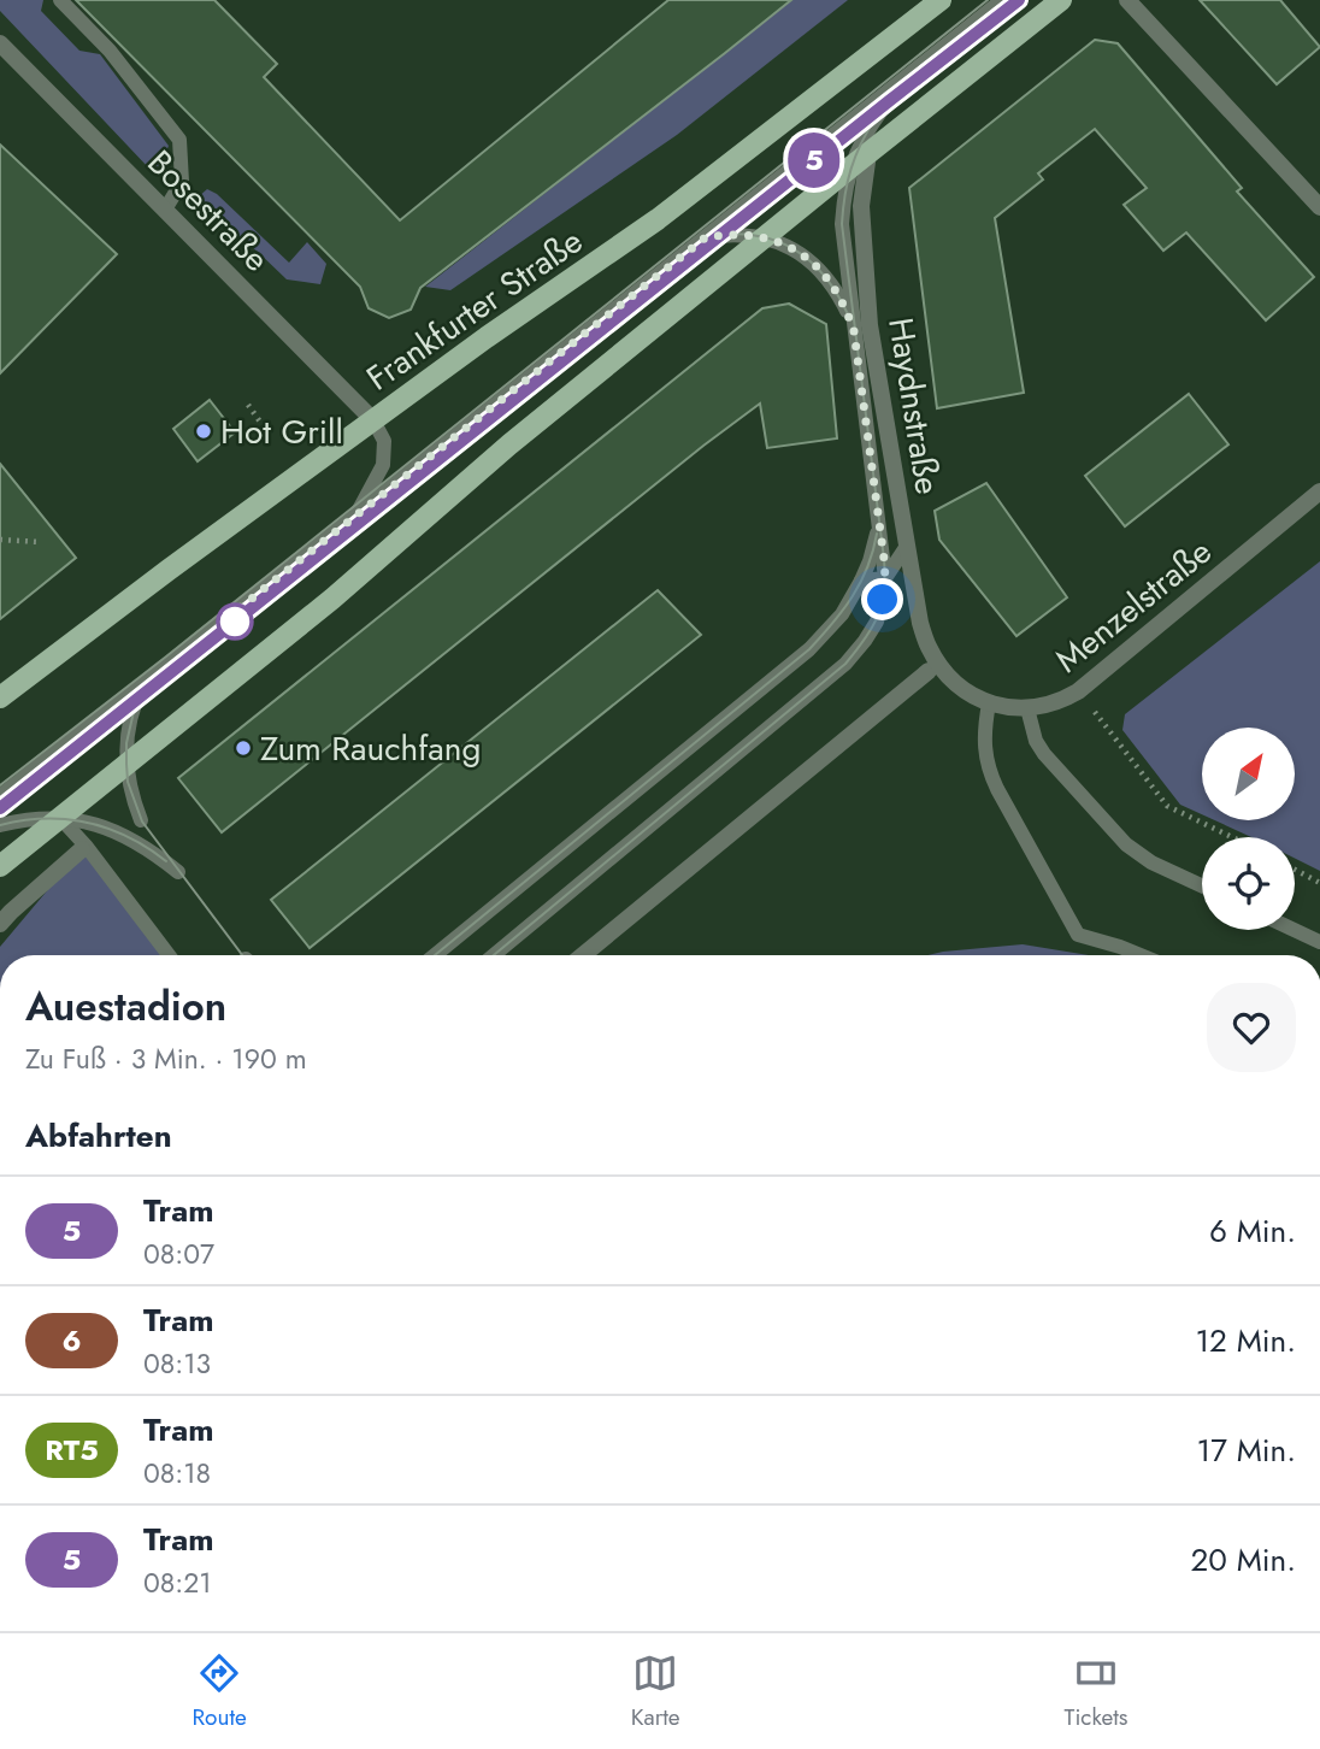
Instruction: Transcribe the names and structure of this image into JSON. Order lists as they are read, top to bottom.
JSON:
{
  "streets": {
    "main road": ["Frankfurter Straße"],
    "street": ["Bosestraße", "Haydnstraße", "Menzelstraße"]
  },
  "crossings": [
    ["Bosestraße", "Frankfurter Straße"],
    ["Haydnstraße", "Menzelstraße"]
  ],
  "places": ["Hot Grill", "Zum Rauchfang"],
  "lines": ["tram line 5"],
  "north": "top right",
  "page": {
    "on_map": "5",
    "heading": [
      ["Auestadion", "Zu Fuß · 3 Min. · 190 m"],
      "Abfahrten"
    ],
    "list": [
      {
        "mark": "5",
        "name": "Tram",
        "note": "08:07",
        "value": "6 Min."
      },
      {
        "mark": "6",
        "name": "Tram",
        "note": "08:13",
        "value": "12 Min."
      },
      {
        "mark": "RT5",
        "name": "Tram",
        "note": "08:18",
        "value": "17 Min."
      },
      {
        "mark": "5",
        "name": "Tram",
        "note": "08:21",
        "value": "20 Min."
      }
    ],
    "tabs": ["Route", "Karte", "Tickets"]
  }
}
